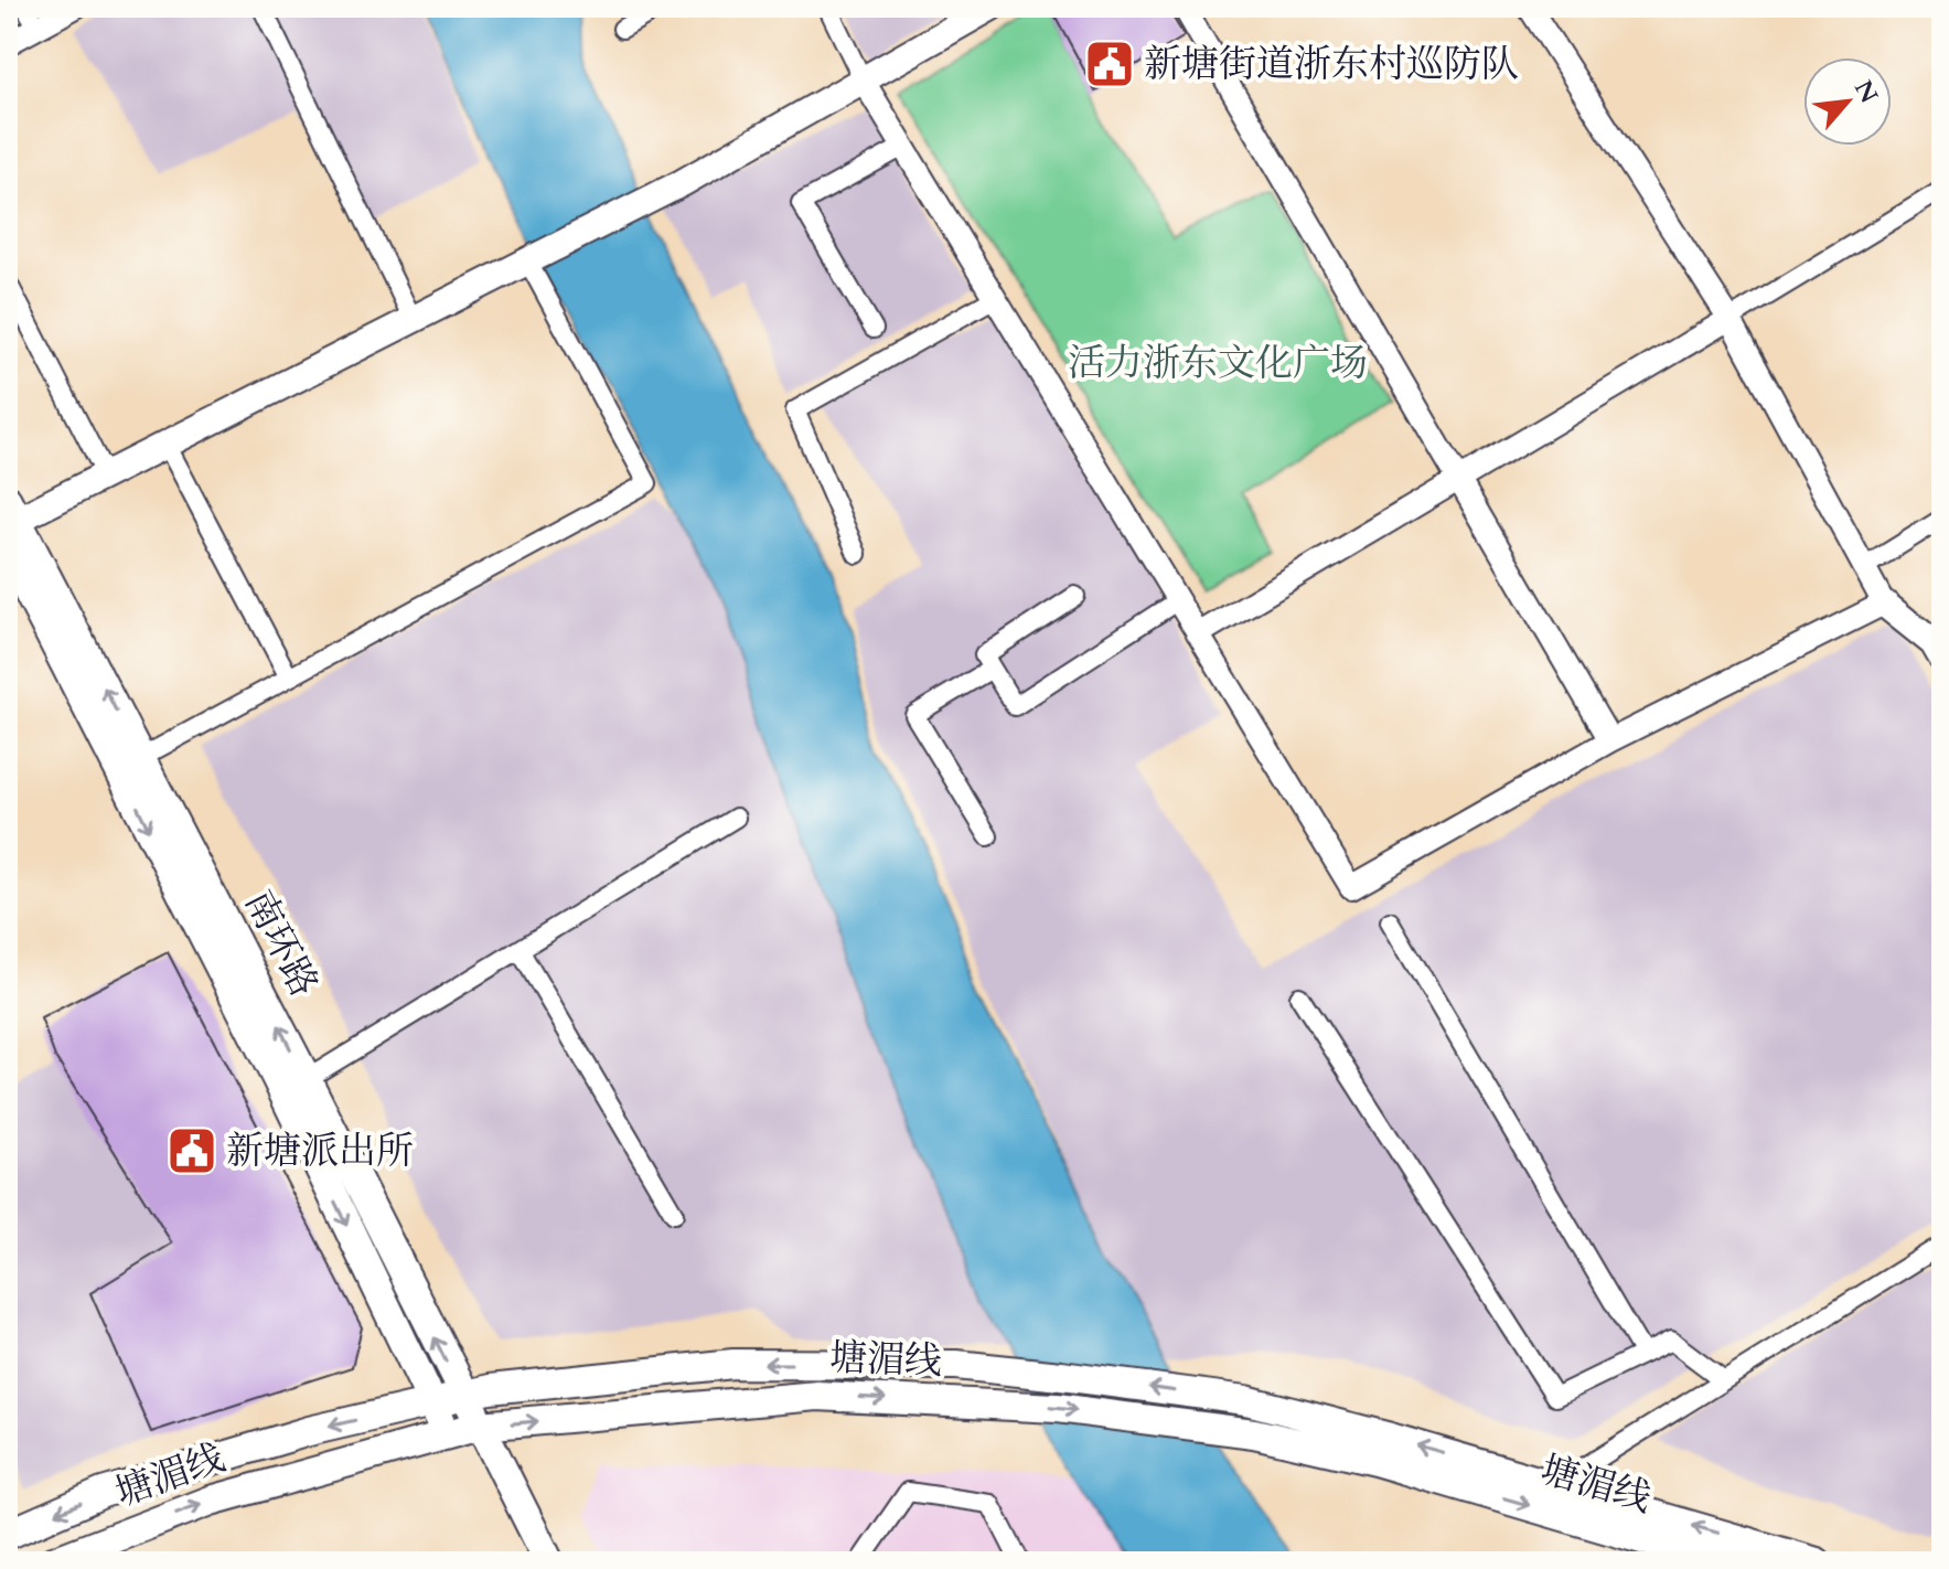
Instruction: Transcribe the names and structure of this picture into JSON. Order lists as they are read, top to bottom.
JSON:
{
  "streets": {
    "main road": ["南环路", "塘湄线"]
  },
  "crossings": [
    ["南环路", "塘湄线"]
  ],
  "parks": ["活力浙东文化广场"],
  "places": {
    "public building": ["新塘街道浙东村巡防队", "新塘派出所"]
  },
  "north": "top right"
}
